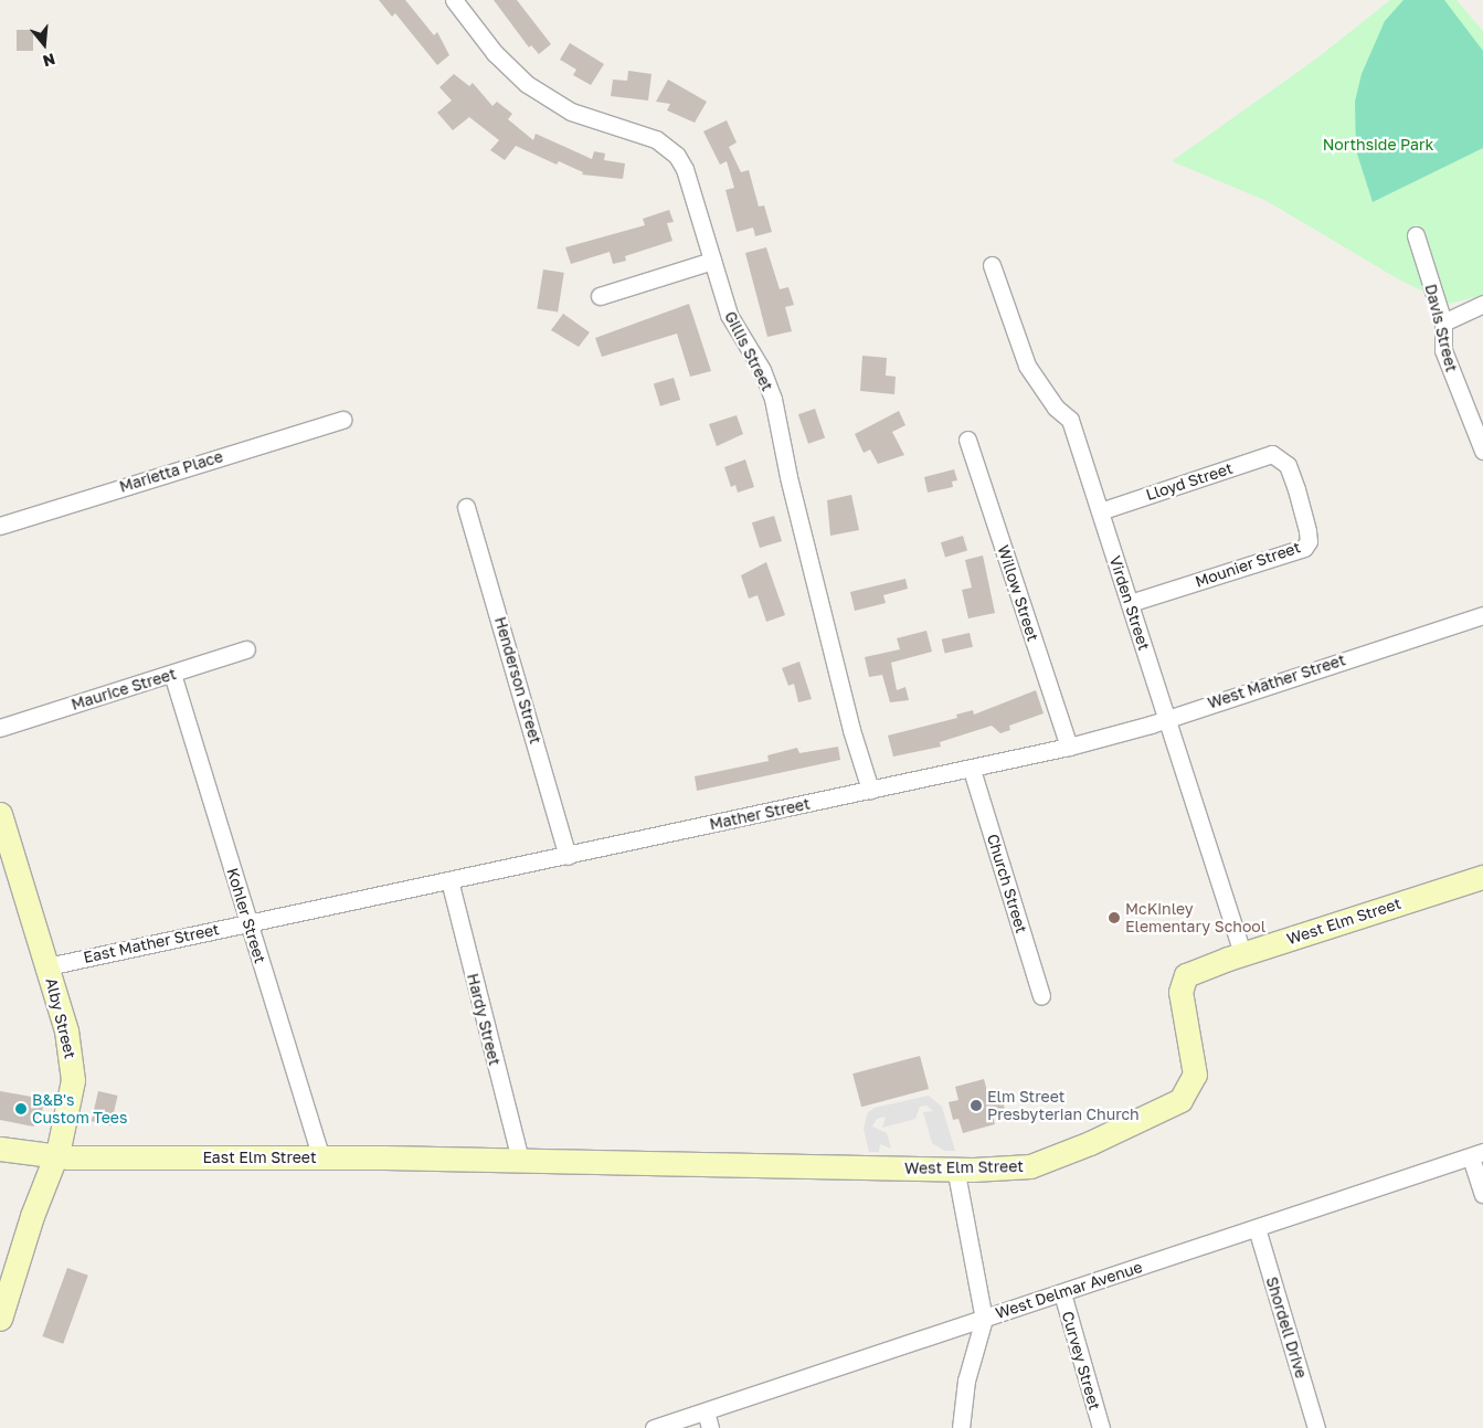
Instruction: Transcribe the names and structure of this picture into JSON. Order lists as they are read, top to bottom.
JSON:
{
  "streets": {
    "street": [
      "Davis Street",
      "Gillis Street",
      "Marietta Place",
      "Lloyd Street",
      "Mounier Street",
      "Willow Street",
      "Virden Street",
      "Henderson Street",
      "West Mather Street",
      "Maurice Street",
      "Mather Street",
      "Church Street",
      "Kohler Street",
      "West Elm Street",
      "East Mather Street",
      "Alby Street",
      "Hardy Street",
      "East Elm Street",
      "West Delmar Avenue",
      "Shordell Drive",
      "Curvey Street"
    ]
  },
  "crossings": [
    ["Gillis Street", "Mather Street"],
    ["Lloyd Street", "Mounier Street"],
    ["Lloyd Street", "Virden Street"],
    ["Mounier Street", "Virden Street"],
    ["Willow Street", "West Mather Street"],
    ["Willow Street", "Mather Street"],
    ["Virden Street", "West Mather Street"],
    ["Virden Street", "West Elm Street"],
    ["Henderson Street", "Mather Street"],
    ["West Mather Street", "Mather Street"],
    ["Maurice Street", "Kohler Street"],
    ["Mather Street", "Church Street"],
    ["Mather Street", "East Mather Street"],
    ["Mather Street", "Hardy Street"],
    ["Kohler Street", "East Mather Street"],
    ["Kohler Street", "East Elm Street"],
    ["West Elm Street", "Hardy Street"],
    ["West Elm Street", "East Elm Street"],
    ["East Mather Street", "Alby Street"],
    ["East Mather Street", "Hardy Street"],
    ["Alby Street", "East Elm Street"],
    ["Hardy Street", "East Elm Street"],
    ["West Delmar Avenue", "Shordell Drive"],
    ["West Delmar Avenue", "Curvey Street"]
  ],
  "parks": ["Northside Park"],
  "places": ["McKinley Elementary School", "Elm Street Presbyterian Church", "B&B's Custom Tees"],
  "north": "bottom"
}
